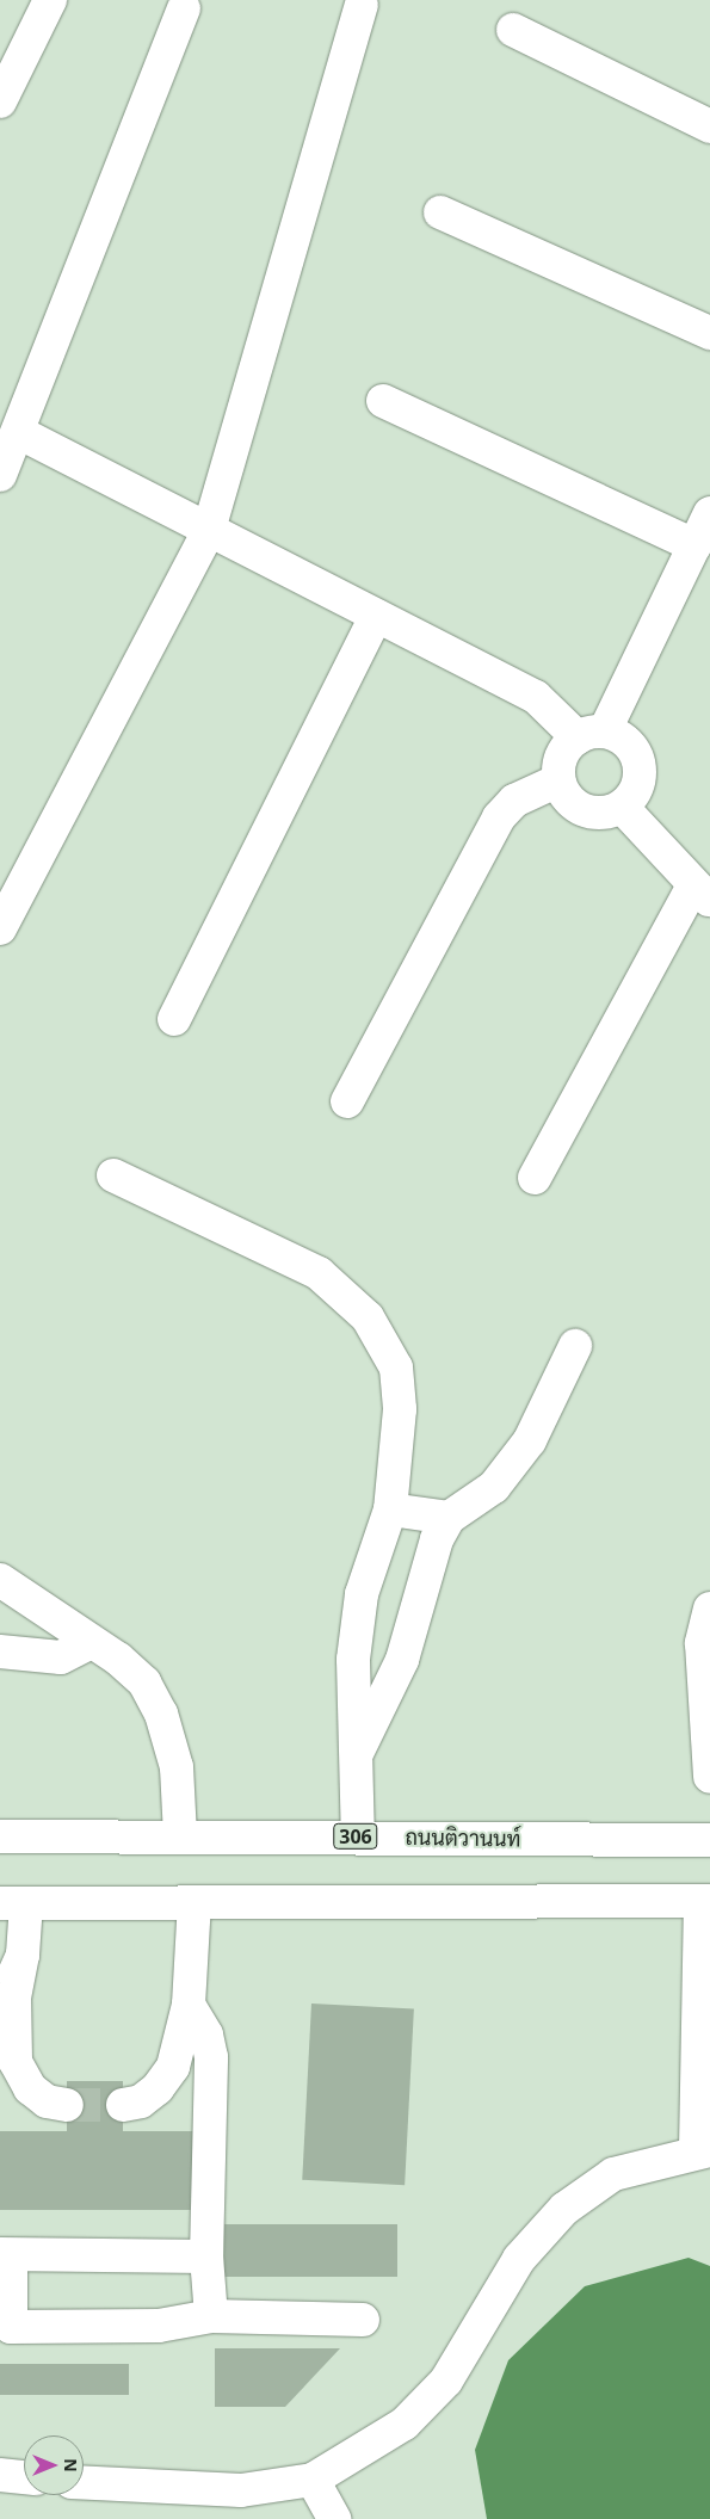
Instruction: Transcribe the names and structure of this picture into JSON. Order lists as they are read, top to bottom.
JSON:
{
  "streets": {
    "street": ["306", "ถนนติวานนท์"]
  },
  "north": "right"
}
